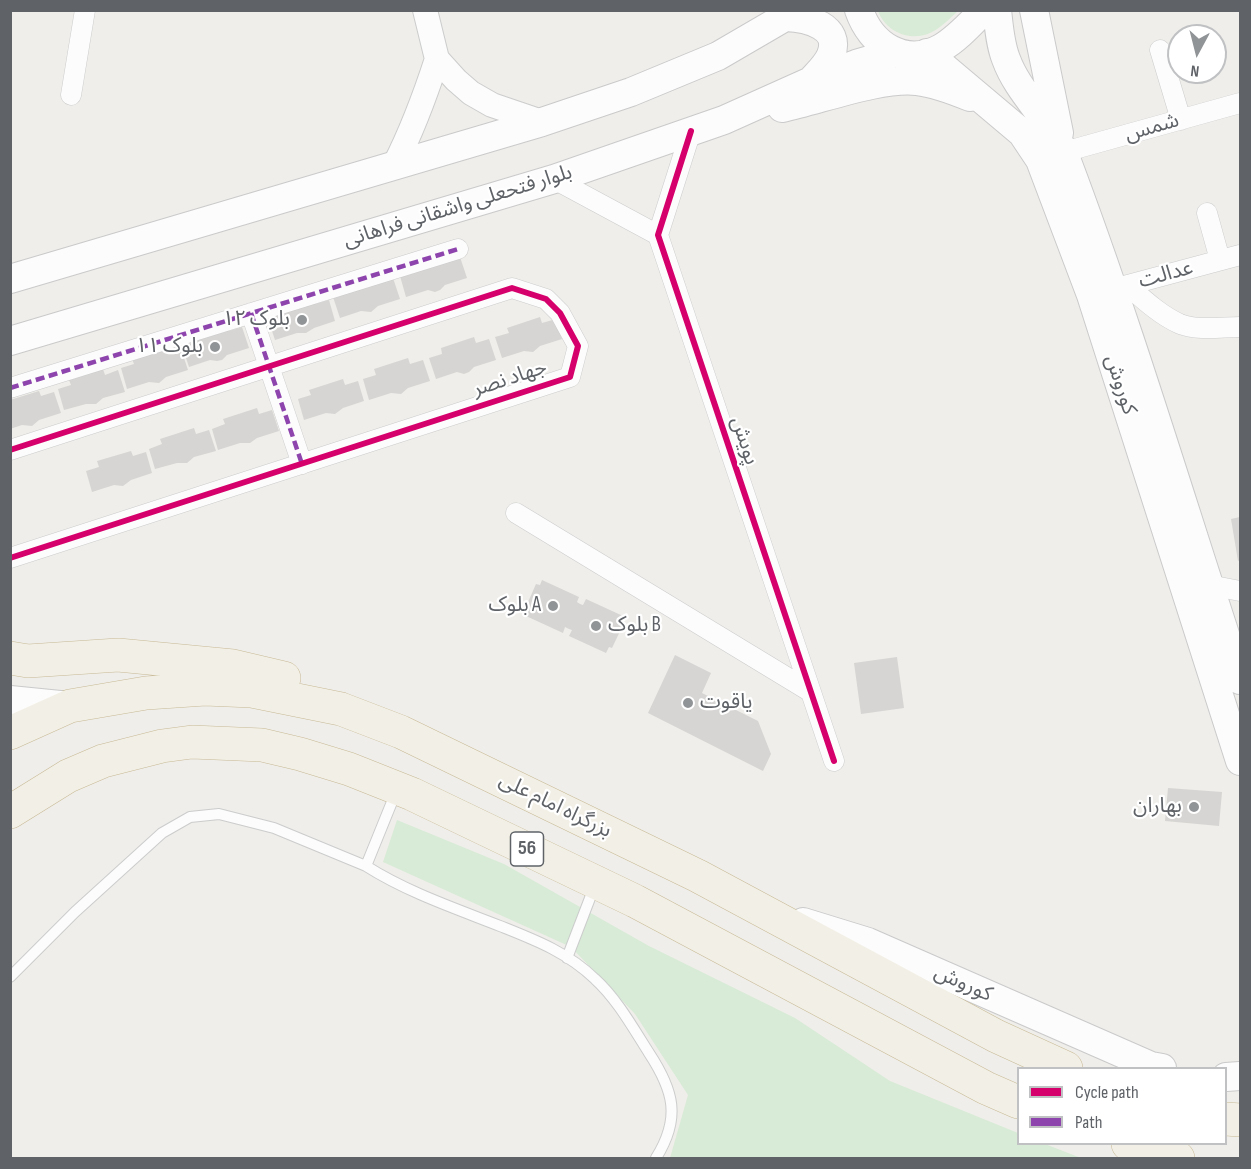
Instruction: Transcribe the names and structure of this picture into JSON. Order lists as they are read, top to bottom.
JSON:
{
  "streets": {
    "highway": ["بزرگراه امام علی", "56"],
    "main road": ["بلوار فتحعلی واشقانی فراهانی", "کوروش"],
    "street": [
      "شمس",
      "عدالت",
      "جهاد نصر",
      "پویش"
    ]
  },
  "crossings": [
    ["شمس", "کوروش"],
    ["عدالت", "کوروش"],
    ["کوروش", "بزرگراه امام علی"]
  ],
  "places": [
    "بلوک ۱۲",
    "بلوک ۱۱",
    "بلوک A",
    "بلوک B",
    "یاقوت",
    "بهاران"
  ],
  "legend": ["Cycle path", "Path"],
  "north": "bottom"
}
